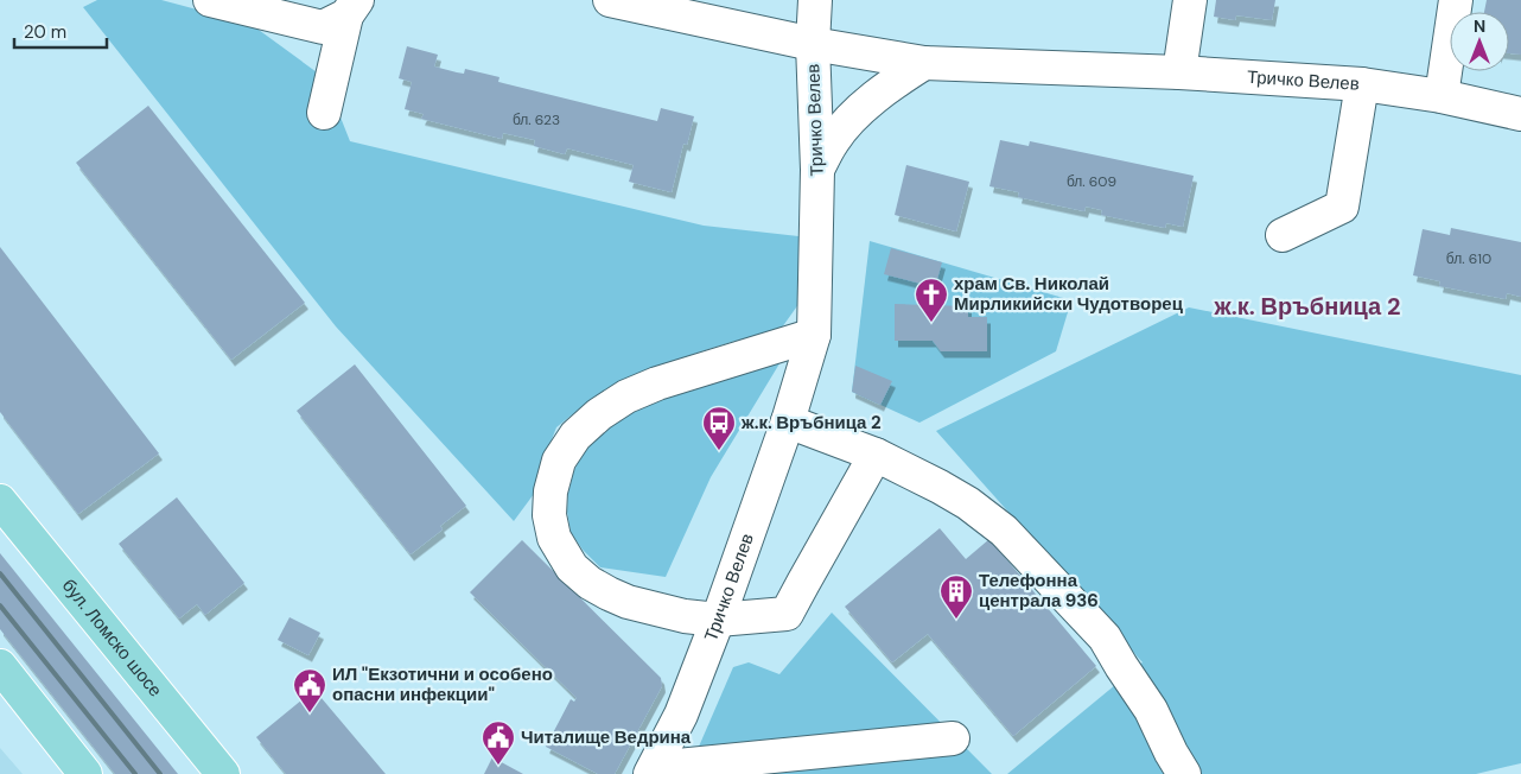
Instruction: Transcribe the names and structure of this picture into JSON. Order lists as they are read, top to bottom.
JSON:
{
  "streets": {
    "main road": ["бул. Ломско шосе"],
    "street": ["Тричко Велев"]
  },
  "districts": ["ж.к. Връбница 2"],
  "places": {
    "church": ["храм Св. Николай Мирликийски Чудотворец"],
    "bus stop": ["ж.к. Връбница 2"],
    "building": ["Телефонна централа 936"],
    "public building": ["ИЛ \"Екзотични и особено опасни инфекции\"", "Читалище Ведрина"]
  },
  "house_numbers": ["бл. 623", "бл. 609", "бл. 610"],
  "scale_bar": "20 m",
  "north": "top"
}
